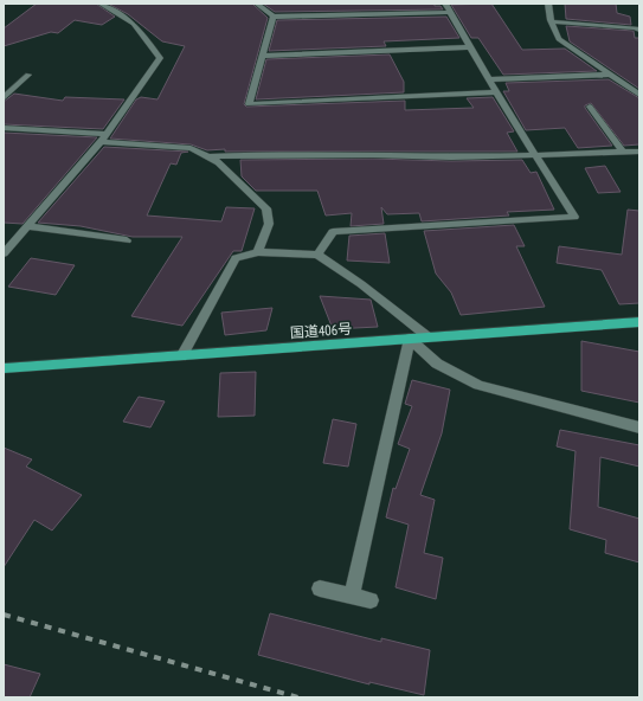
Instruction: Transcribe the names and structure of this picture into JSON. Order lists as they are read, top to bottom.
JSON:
{
  "streets": {
    "highway": ["国道406号"]
  }
}
